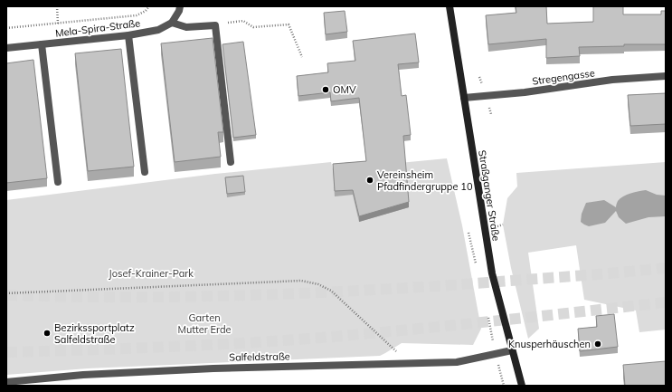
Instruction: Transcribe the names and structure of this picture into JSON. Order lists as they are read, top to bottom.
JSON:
{
  "streets": {
    "street": [
      "Mela-Spira-Straße",
      "Stregengasse",
      "Straßganger Straße",
      "Salfeldstraße"
    ]
  },
  "crossings": [
    ["Stregengasse", "Straßganger Straße"],
    ["Straßganger Straße", "Salfeldstraße"]
  ],
  "parks": ["Josef-Krainer-Park", "Garten Mutter Erde"],
  "places": [
    "OMV",
    "Vereinsheim Pfadfindergruppe 10",
    "Bezirkssportplatz Salfeldstraße",
    "Knusperhäuschen"
  ]
}
